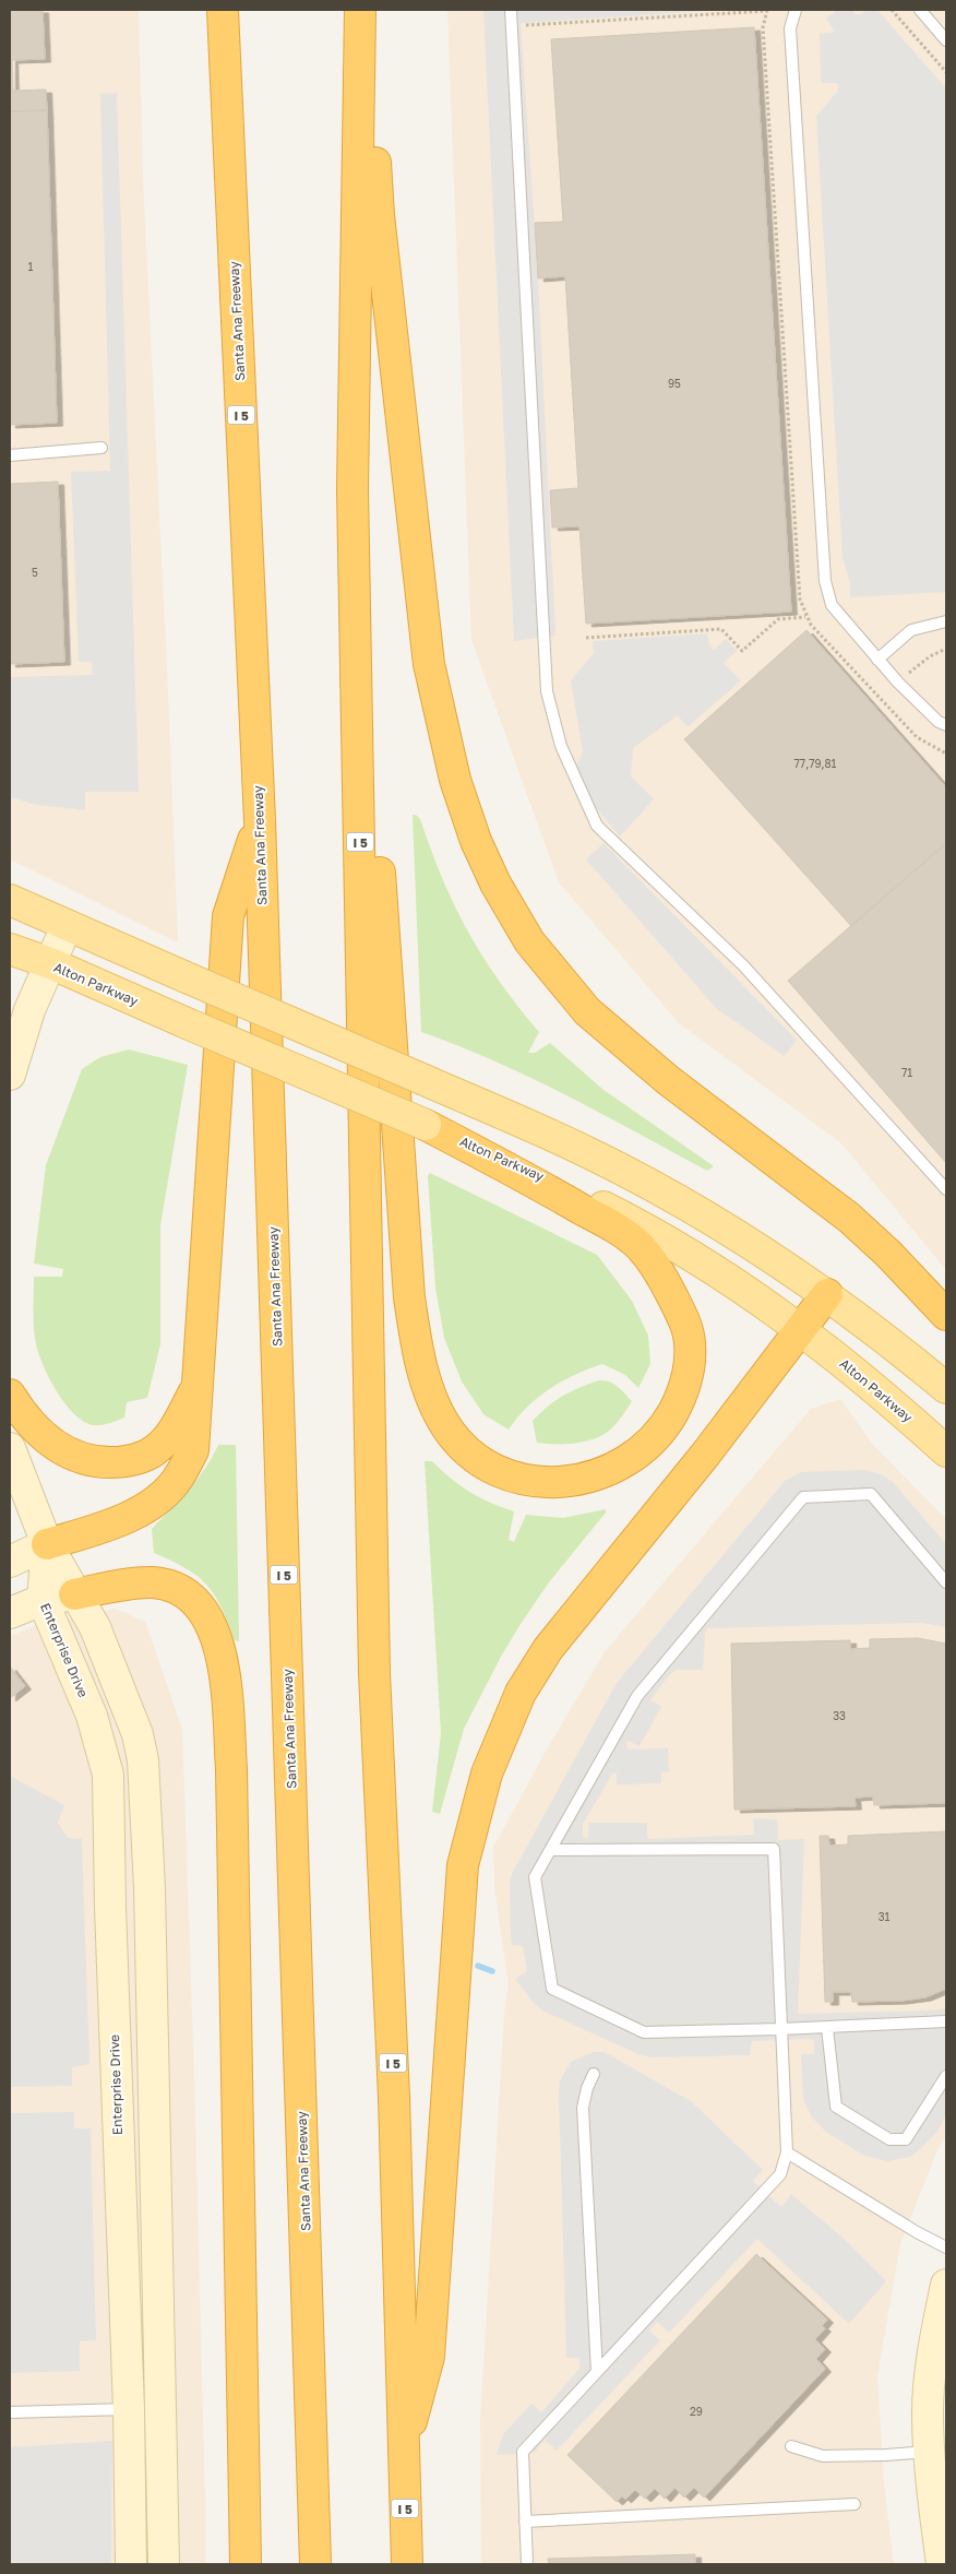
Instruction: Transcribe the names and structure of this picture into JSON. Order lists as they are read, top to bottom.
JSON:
{
  "streets": {
    "highway": ["Santa Ana Freeway", "I 5"],
    "main road": ["Alton Parkway"],
    "street": ["Enterprise Drive"]
  },
  "house_numbers": [
    "1",
    "95",
    "5",
    "77,79,81",
    "71",
    "33",
    "31",
    "29"
  ]
}
